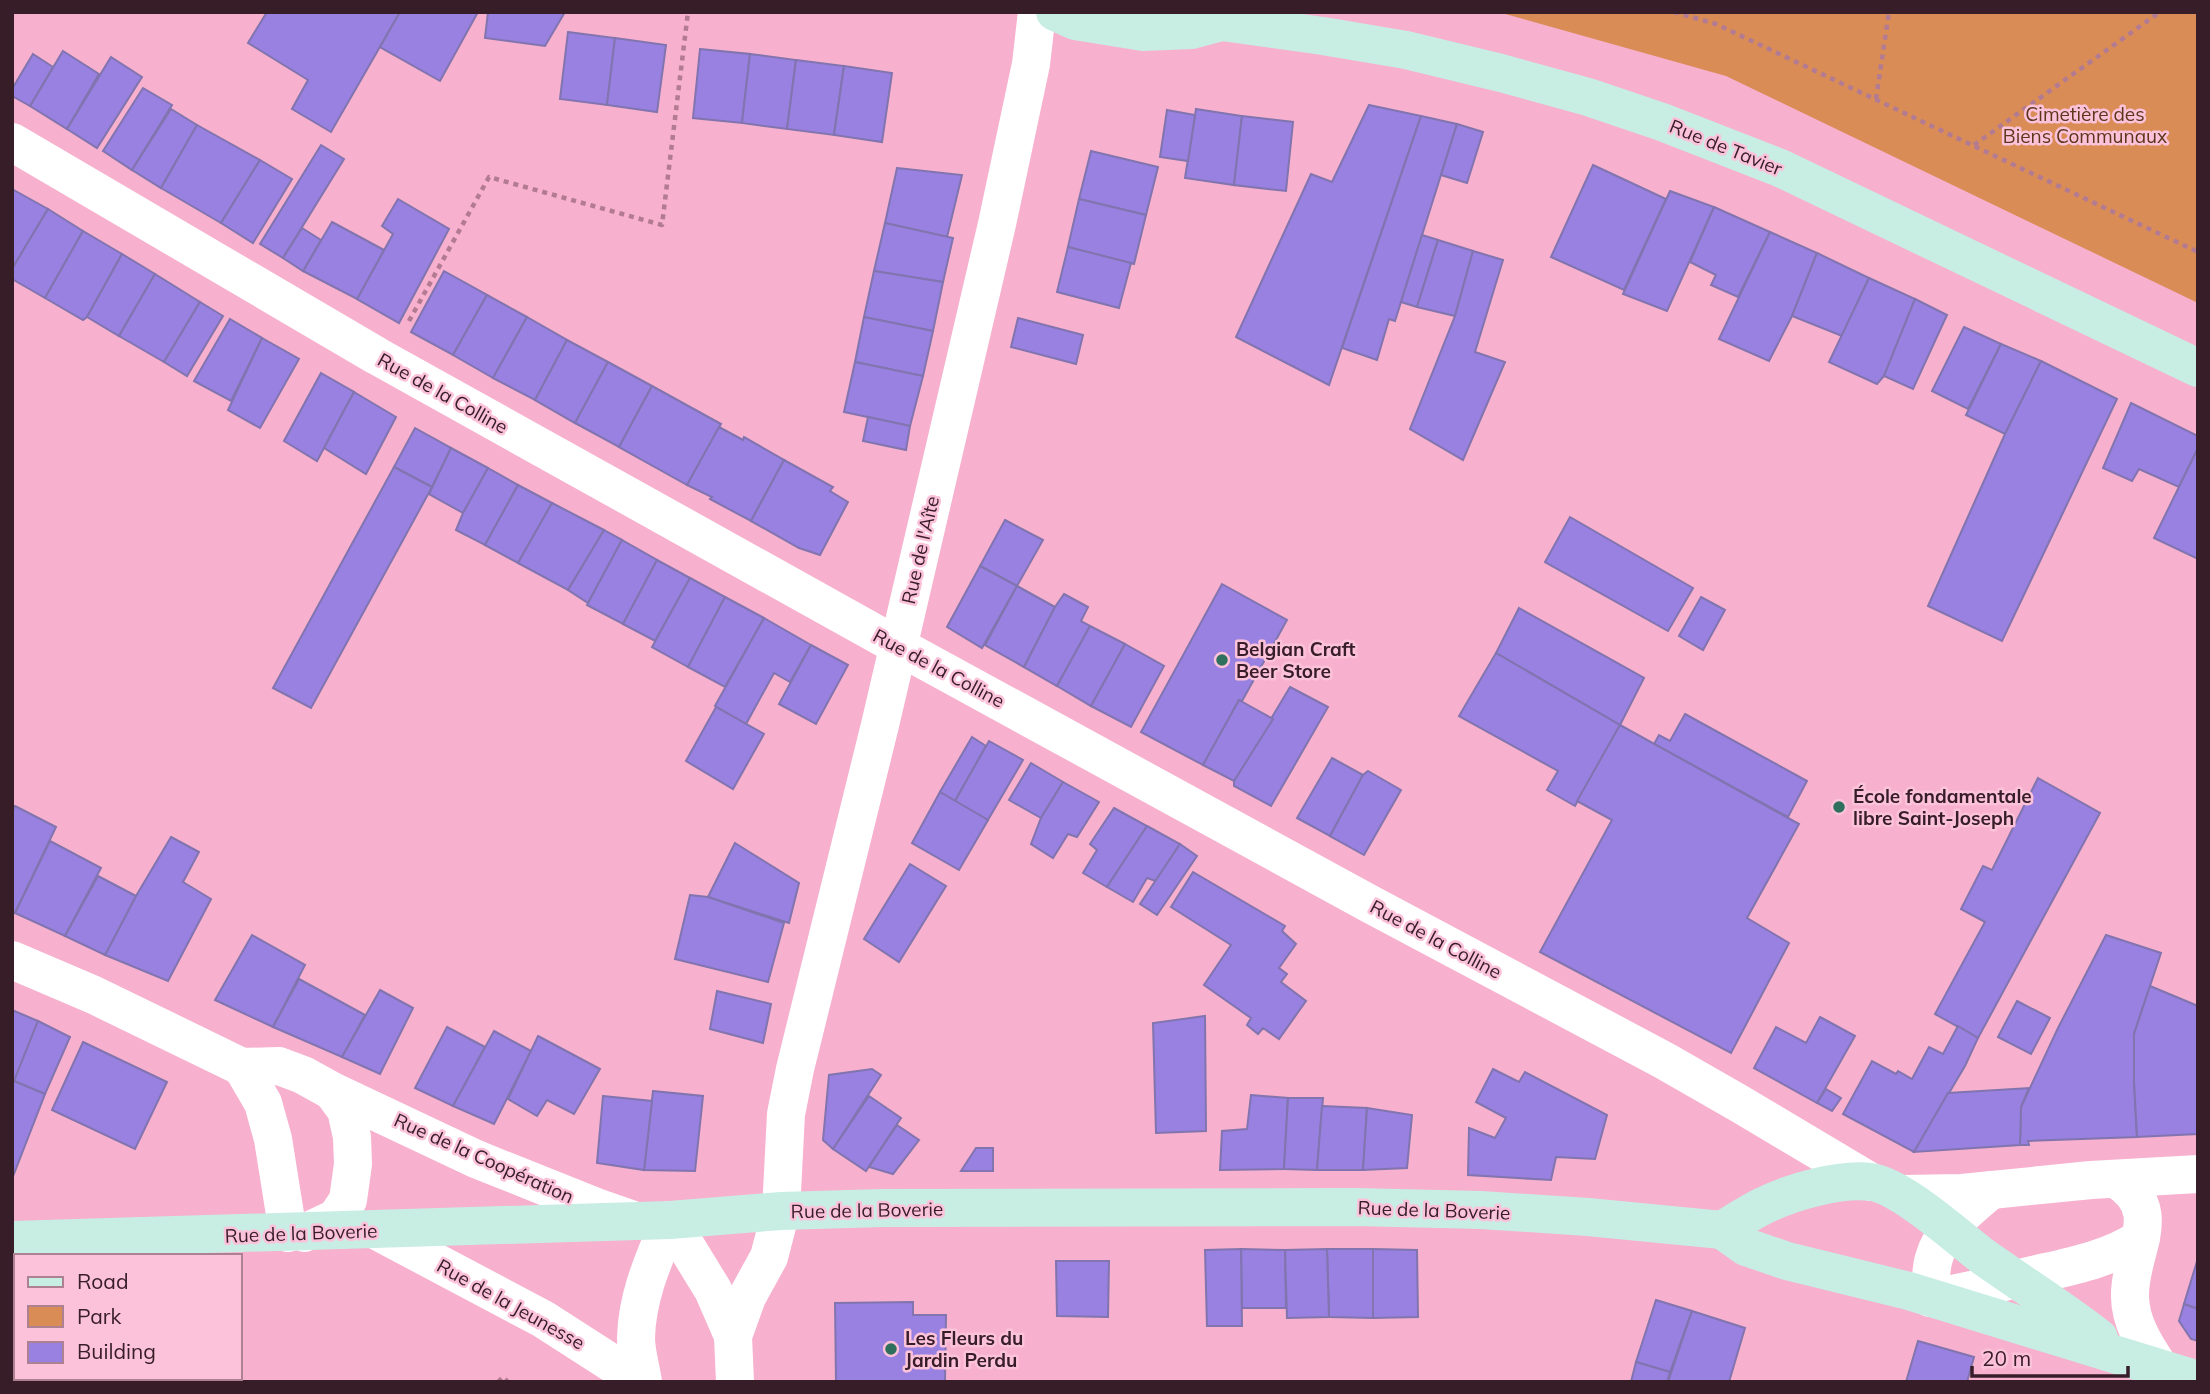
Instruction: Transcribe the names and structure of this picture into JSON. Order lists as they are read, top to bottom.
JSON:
{
  "streets": {
    "street": [
      "Rue de Tavier",
      "Rue de la Colline",
      "Rue de l'Aîte",
      "Rue de la Coopération",
      "Rue de la Boverie",
      "Rue de la Jeunesse"
    ]
  },
  "crossings": [
    ["Rue de la Colline", "Rue de l'Aîte"],
    ["Rue de l'Aîte", "Rue de la Boverie"],
    ["Rue de la Coopération", "Rue de la Boverie"],
    ["Rue de la Coopération", "Rue de la Jeunesse"],
    ["Rue de la Boverie", "Rue de la Jeunesse"]
  ],
  "parks": ["Cimetière des Biens Communaux"],
  "places": ["Belgian Craft Beer Store", "École fondamentale libre Saint-Joseph", "Les Fleurs du Jardin Perdu"],
  "legend": ["Road", "Park", "Building"],
  "scale_bar": "20 m"
}
